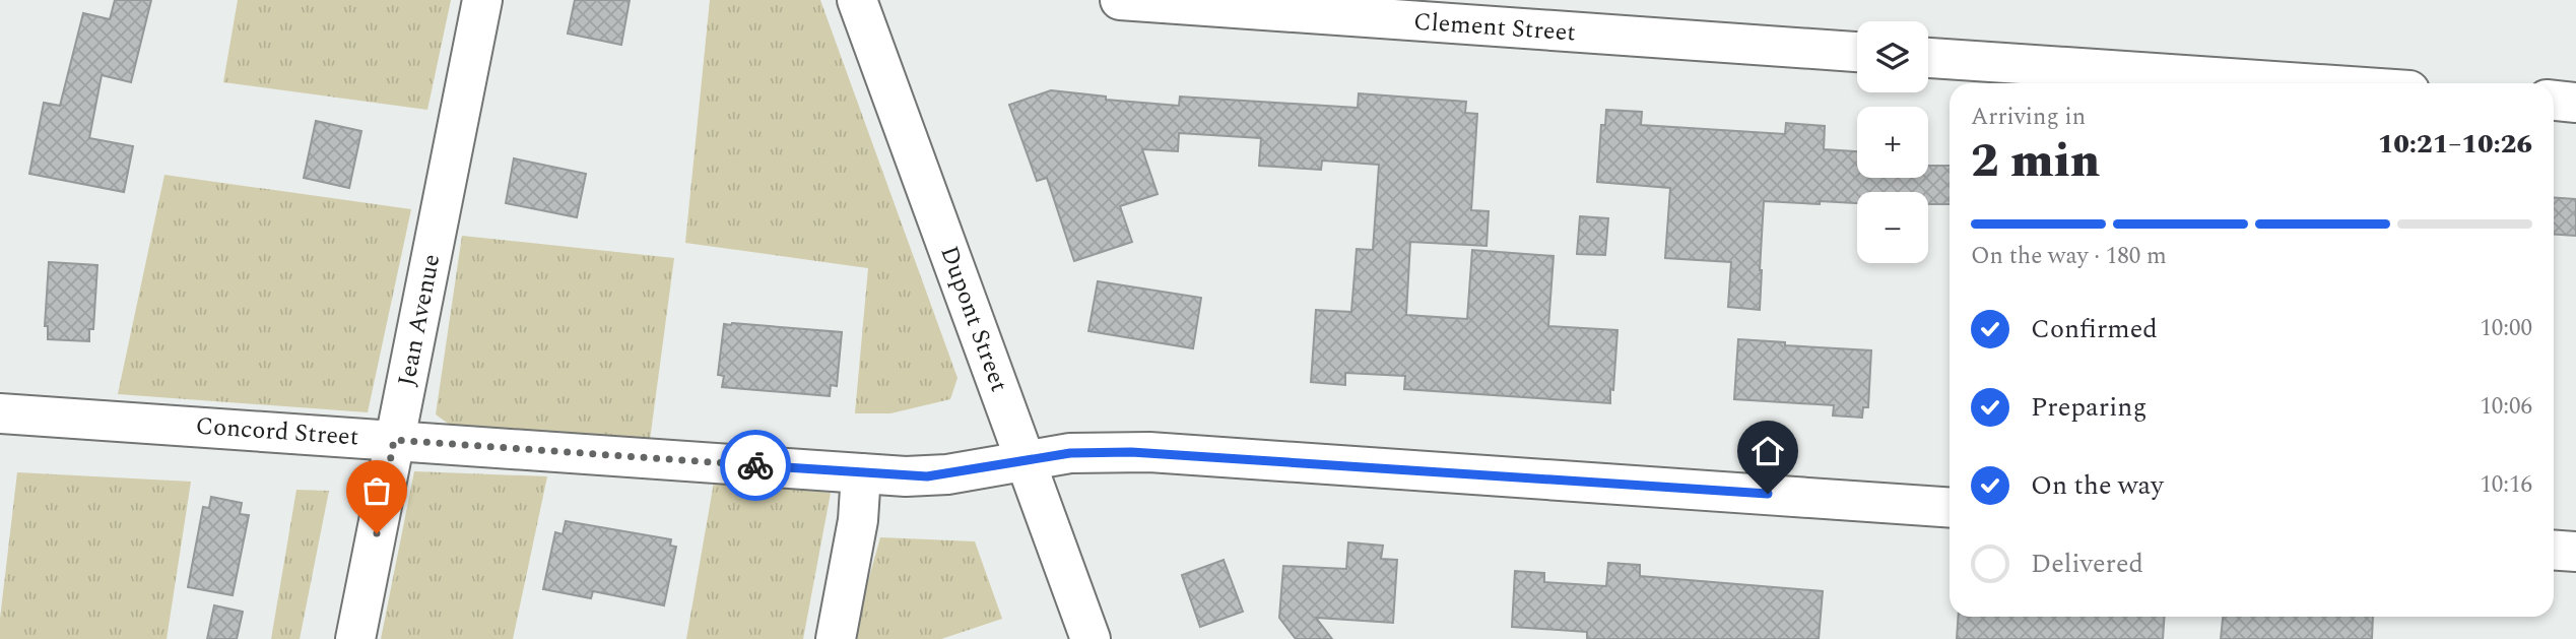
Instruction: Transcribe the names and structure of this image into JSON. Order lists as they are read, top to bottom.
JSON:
{
  "streets": {
    "street": [
      "Clement Street",
      "Dupont Street",
      "Jean Avenue",
      "Concord Street"
    ]
  },
  "crossings": [
    ["Dupont Street", "Concord Street"],
    ["Jean Avenue", "Concord Street"]
  ],
  "page": {
    "map_buttons": ["+", "−"],
    "heading": ["2 min", "Arriving in", "10:21–10:26"],
    "bar": "On the way · 180 m",
    "list": [
      ["Confirmed", "10:00"],
      ["Preparing", "10:06"],
      ["On the way", "10:16"],
      "Delivered"
    ]
  }
}
